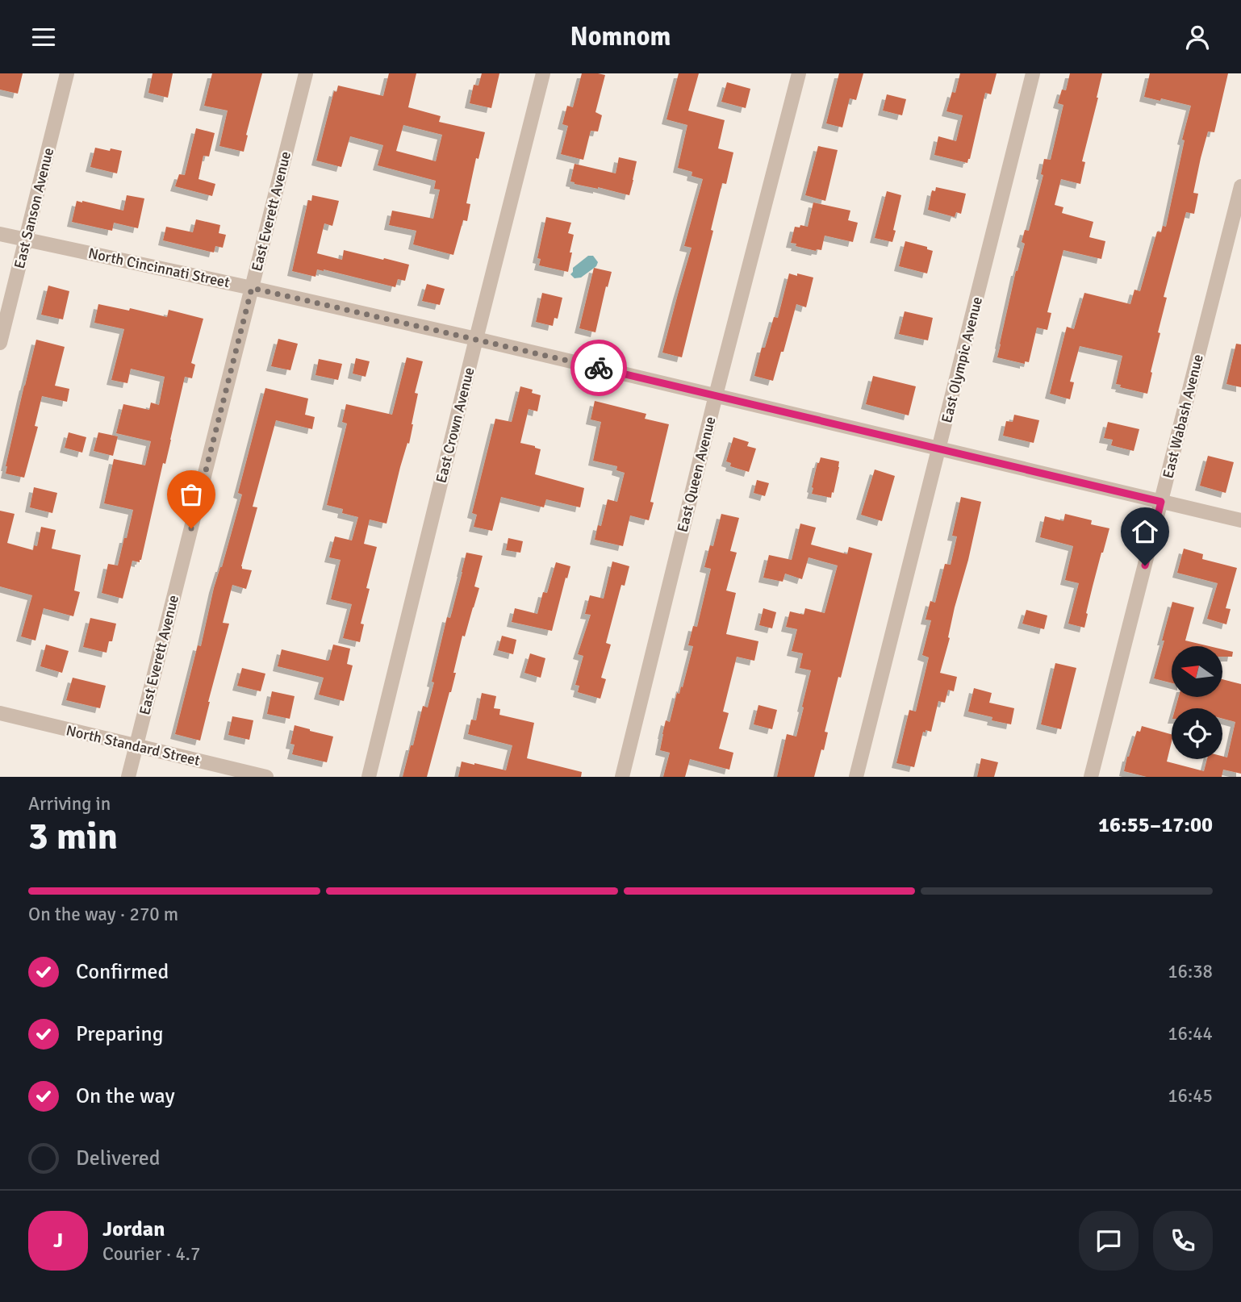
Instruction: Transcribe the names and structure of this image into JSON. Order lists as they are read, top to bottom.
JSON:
{
  "streets": {
    "street": [
      "East Sanson Avenue",
      "East Everett Avenue",
      "North Cincinnati Street",
      "East Olympic Avenue",
      "East Wabash Avenue",
      "East Crown Avenue",
      "East Queen Avenue",
      "North Standard Street"
    ]
  },
  "crossings": [
    ["East Sanson Avenue", "North Cincinnati Street"],
    ["East Everett Avenue", "North Cincinnati Street"],
    ["East Everett Avenue", "North Standard Street"],
    ["North Cincinnati Street", "East Olympic Avenue"],
    ["North Cincinnati Street", "East Wabash Avenue"],
    ["North Cincinnati Street", "East Crown Avenue"],
    ["North Cincinnati Street", "East Queen Avenue"]
  ],
  "north": "left",
  "page": {
    "header": "Nomnom",
    "heading": ["3 min", "Arriving in", "16:55–17:00"],
    "panel": ["Jordan", "Courier · 4.7"],
    "bar": "On the way · 270 m",
    "list": [
      ["Confirmed", "16:38"],
      ["Preparing", "16:44"],
      ["On the way", "16:45"],
      "Delivered"
    ],
    "round": "J"
  }
}
